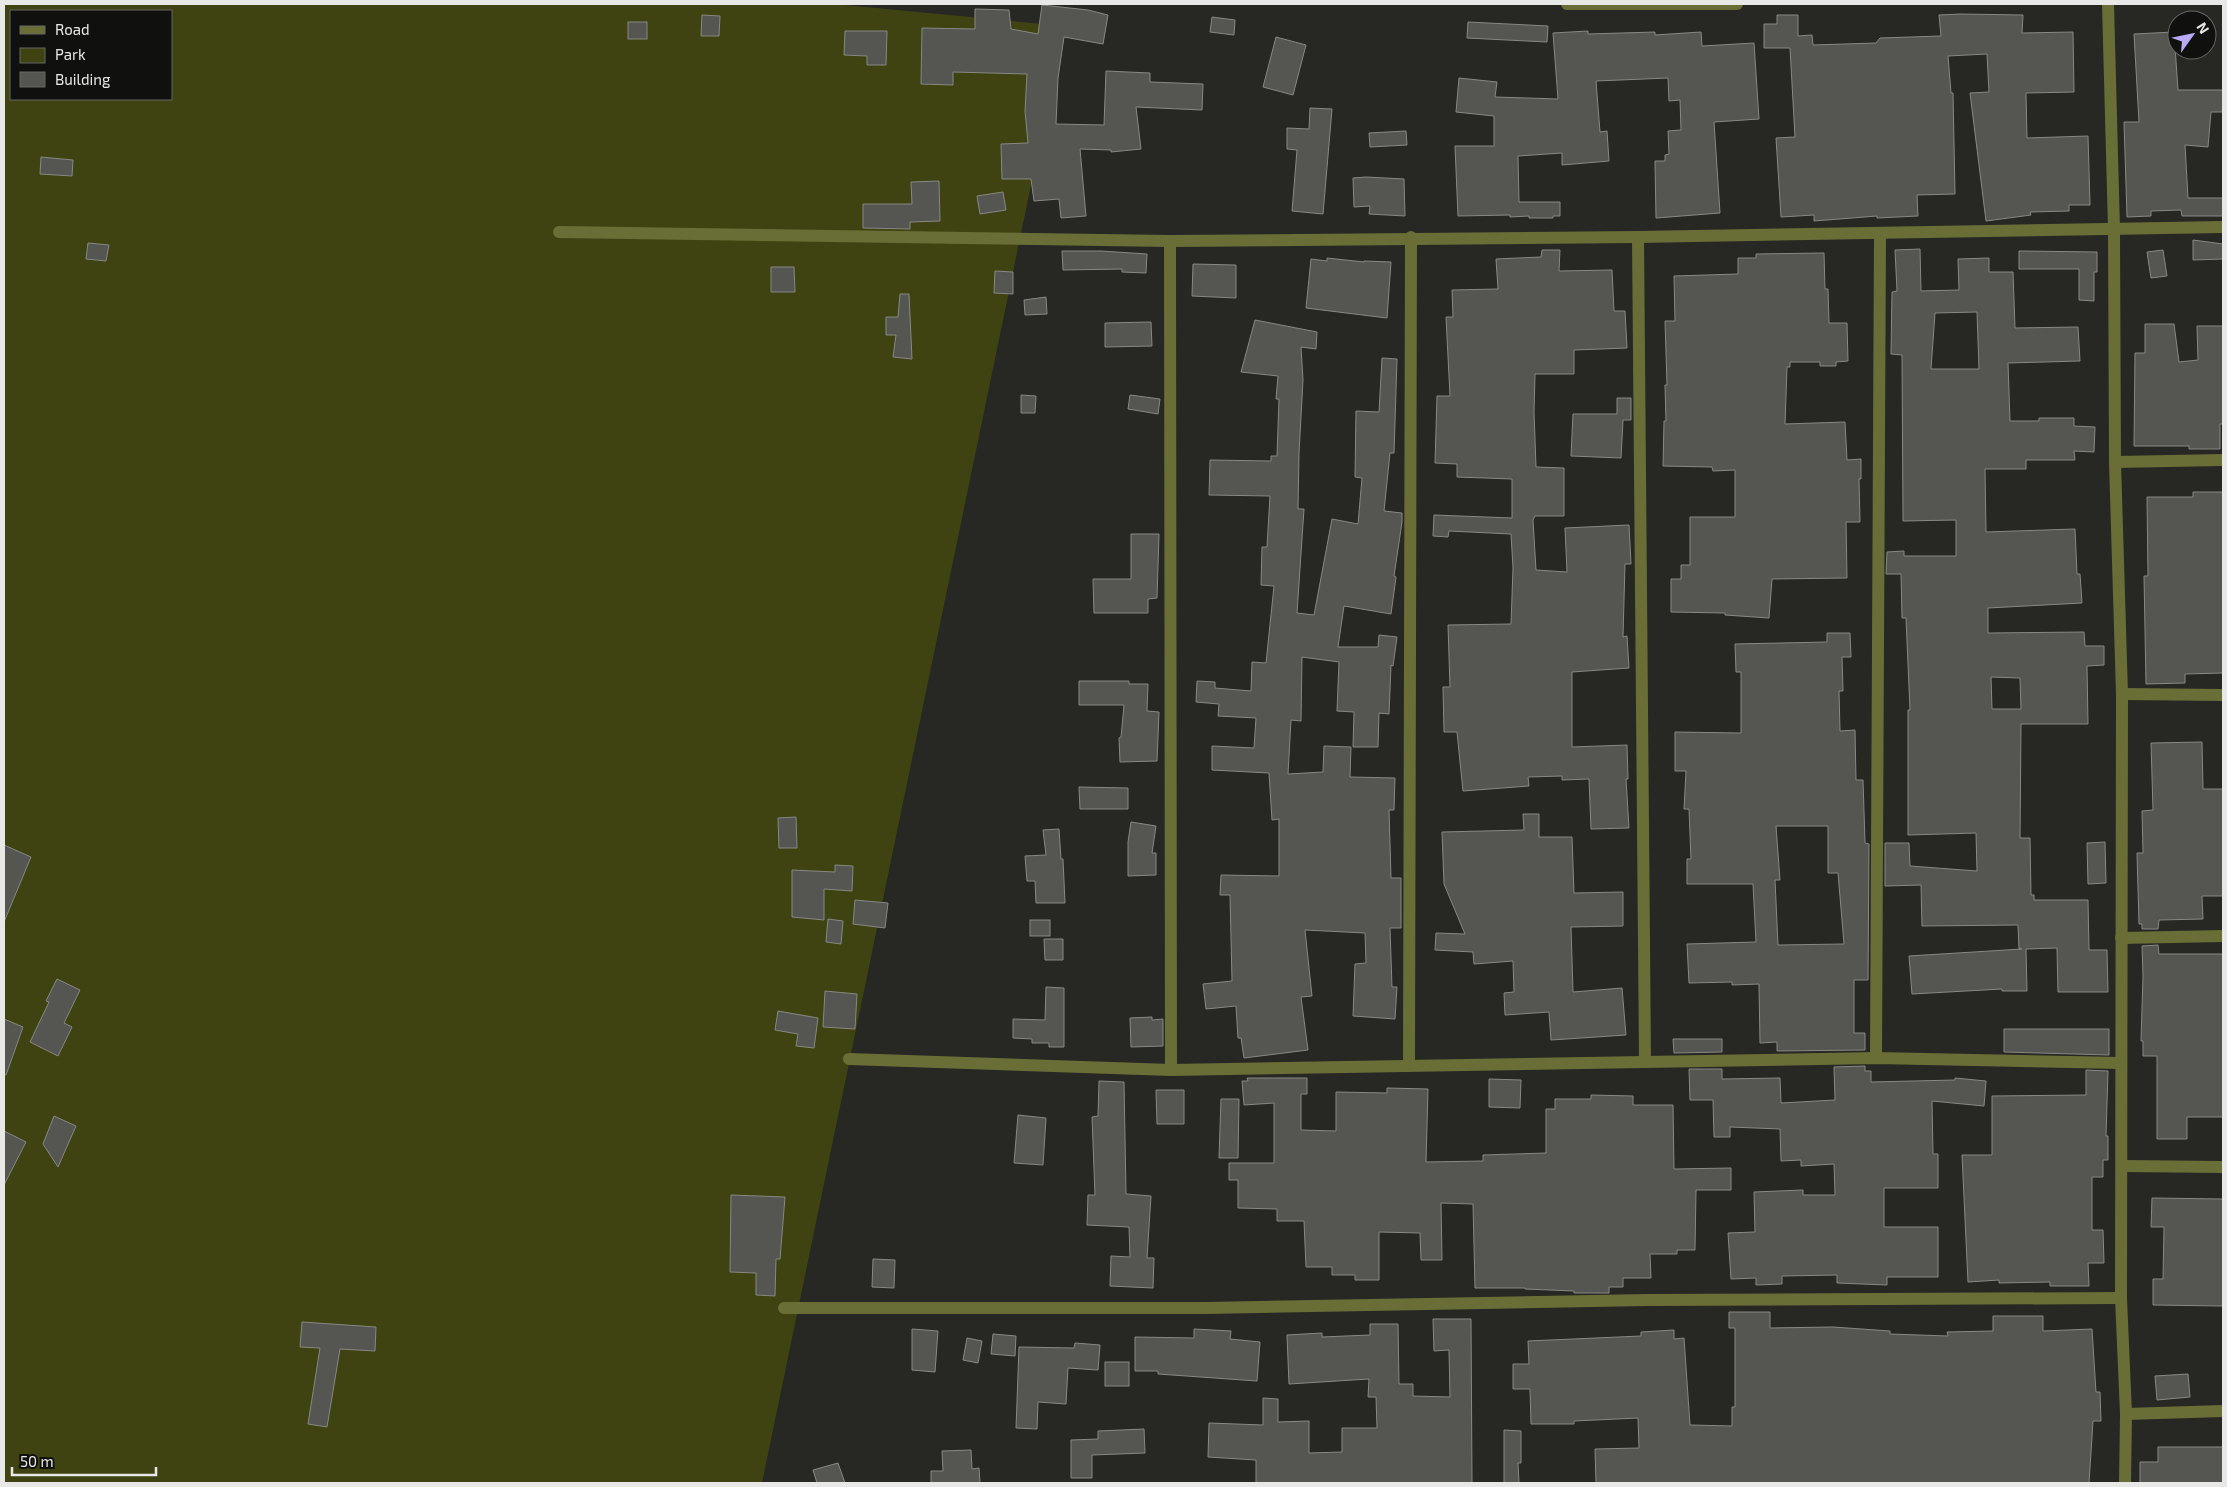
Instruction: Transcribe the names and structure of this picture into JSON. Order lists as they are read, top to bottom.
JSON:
{
  "legend": ["Road", "Park", "Building"],
  "scale_bar": "50 m",
  "north": "top right"
}
